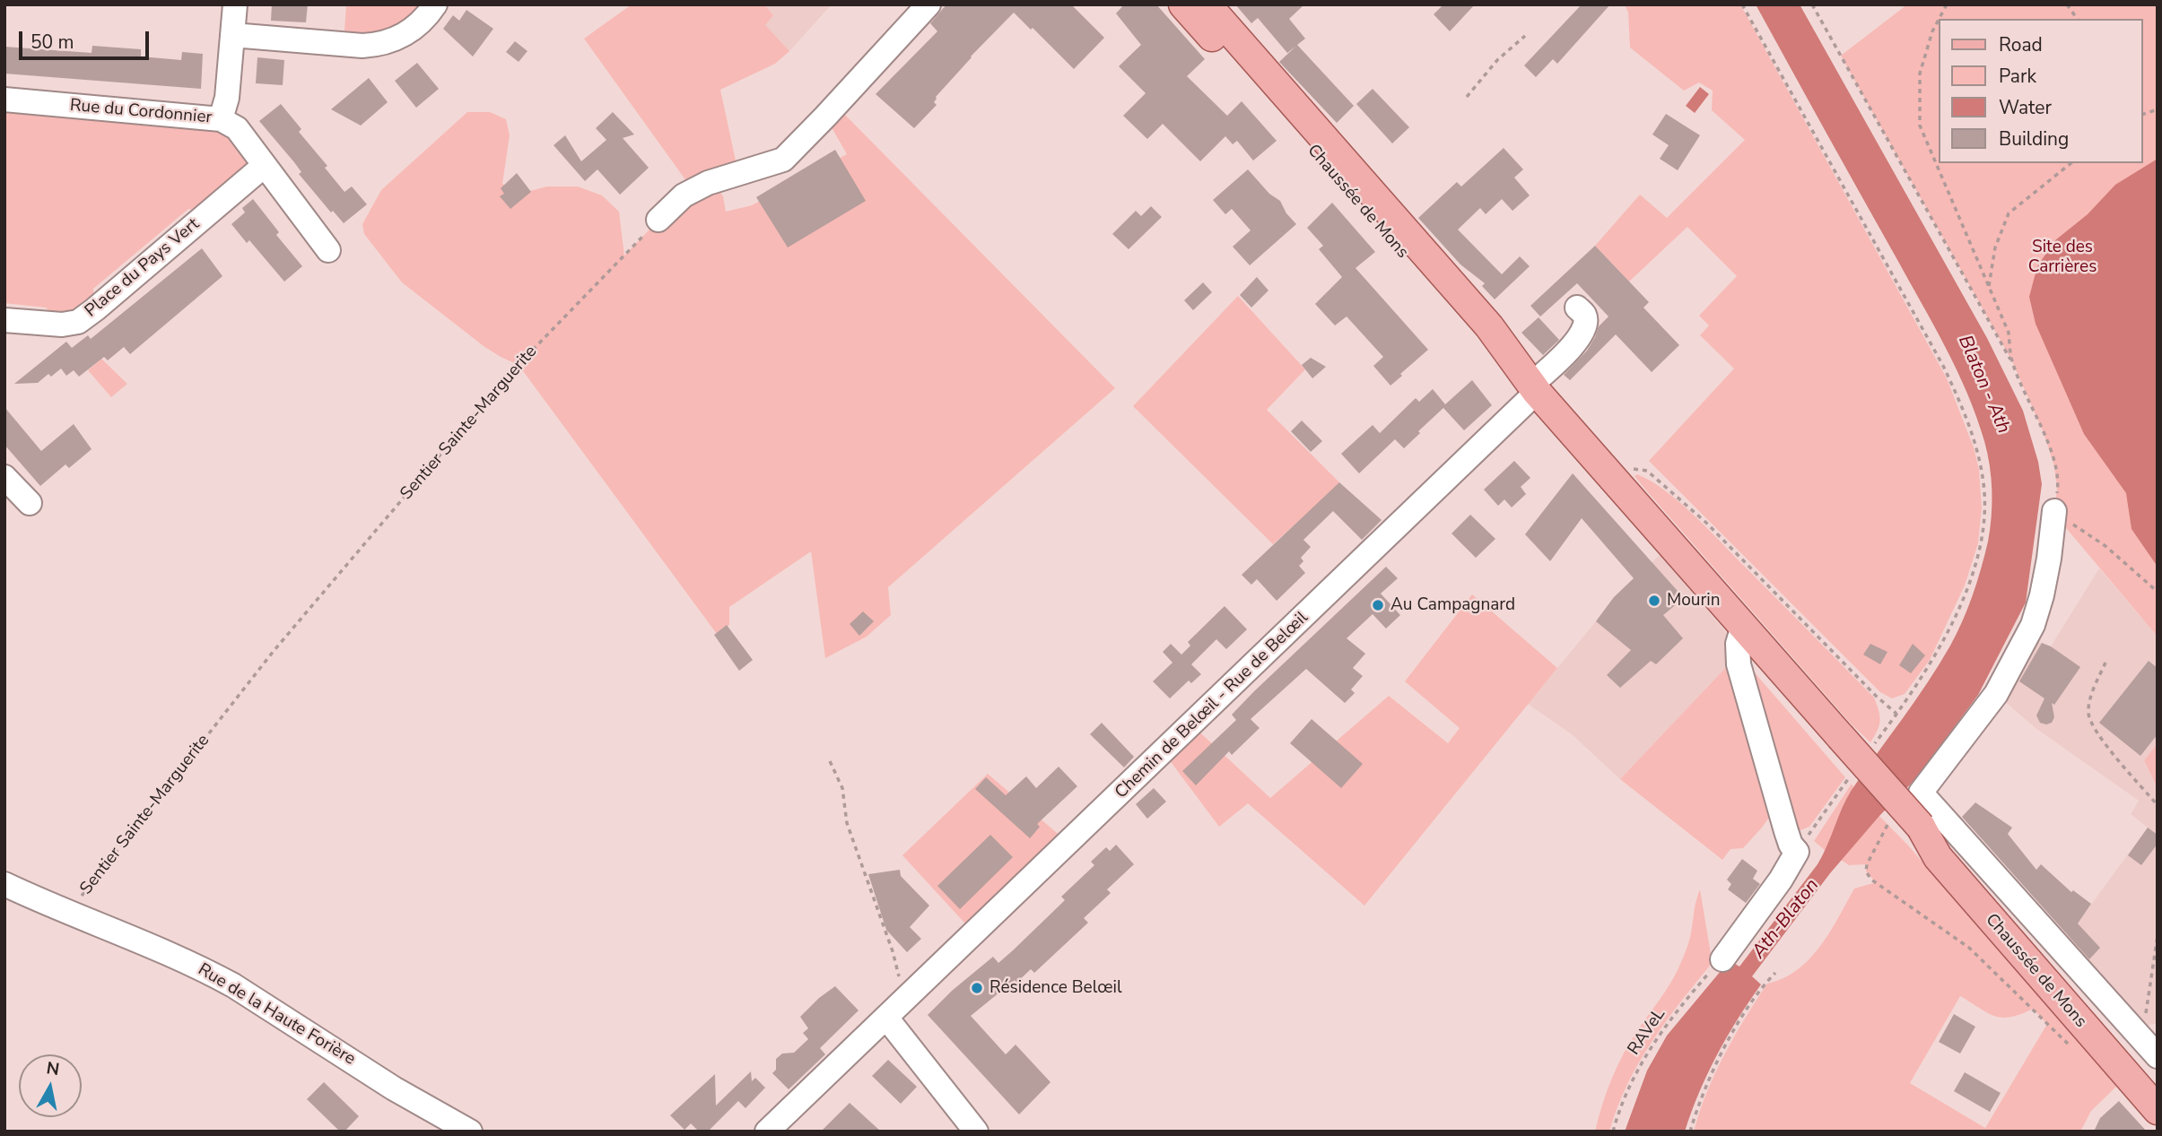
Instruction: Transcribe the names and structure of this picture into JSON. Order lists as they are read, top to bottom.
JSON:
{
  "streets": {
    "main road": ["Chaussée de Mons"],
    "street": [
      "Rue du Cordonnier",
      "Place du Pays Vert",
      "Chemin de Belœil - Rue de Belœil",
      "Rue de la Haute Forière"
    ],
    "path": ["Sentier Sainte-Marguerite", "RAVeL"]
  },
  "crossings": [
    ["Rue du Cordonnier", "Place du Pays Vert"],
    ["Chaussée de Mons", "Chemin de Belœil - Rue de Belœil"],
    ["Sentier Sainte-Marguerite", "Rue de la Haute Forière"]
  ],
  "water": ["Blaton - Ath", "Ath-Blaton"],
  "parks": ["Site des Carrières"],
  "places": ["Mourin", "Au Campagnard", "Résidence Belœil"],
  "legend": [
    "Road",
    "Park",
    "Water",
    "Building"
  ],
  "scale_bar": "50 m",
  "north": "top"
}
